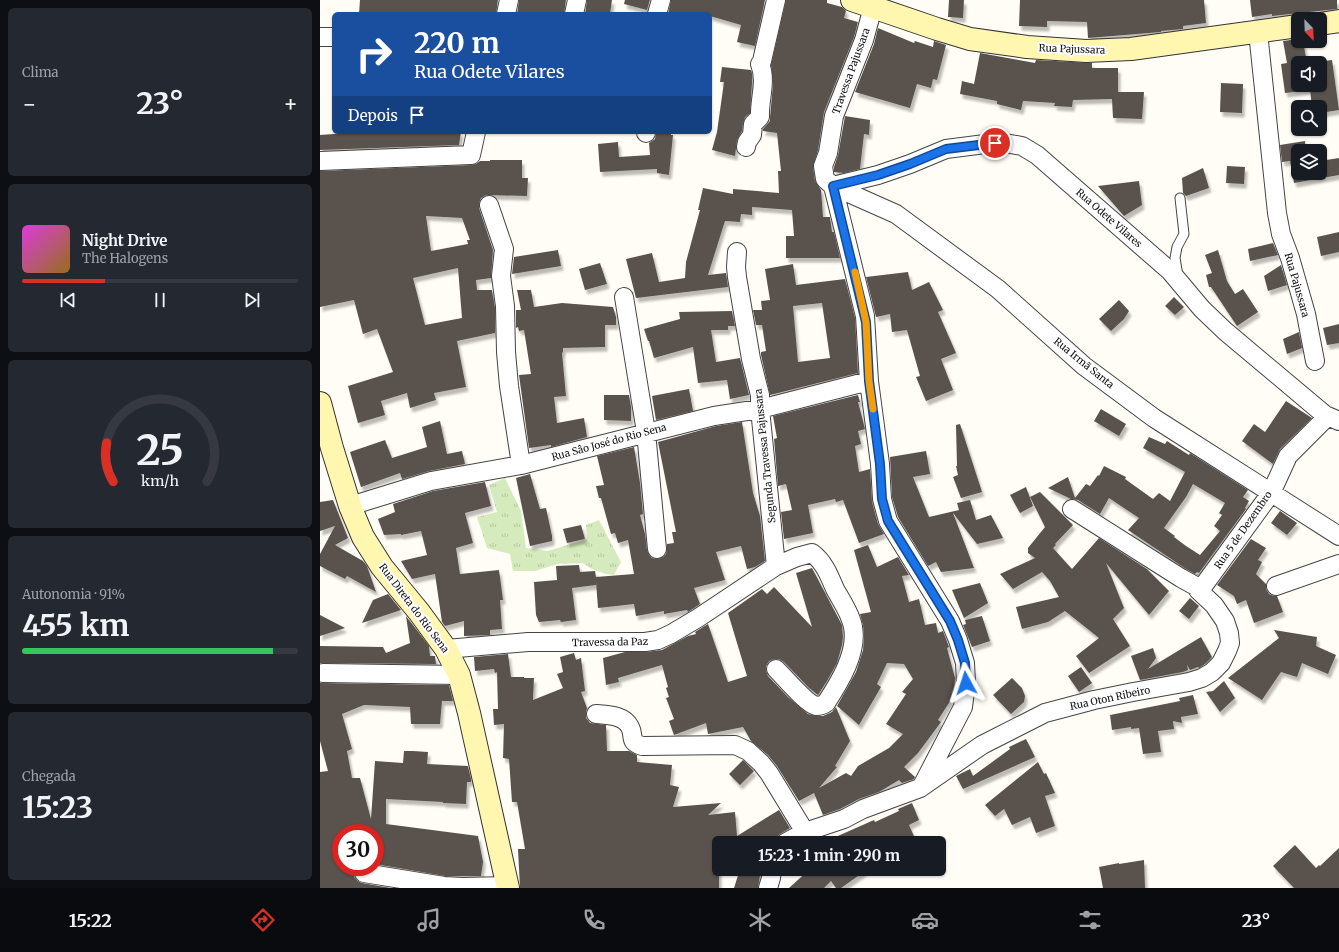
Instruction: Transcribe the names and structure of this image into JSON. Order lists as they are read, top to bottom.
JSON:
{
  "streets": {
    "main road": ["Rua Pajussara", "Rua Direta do Rio Sena"],
    "street": [
      "Travessa Pajussara",
      "Rua Odete Vilares",
      "Rua Irmã Santa",
      "Rua Sâo José do Rio Sena",
      "Segunda Travessa Pajussara",
      "Rua 5 de Dezembro",
      "Travessa da Paz",
      "Rua Oton Ribeiro"
    ]
  },
  "crossings": [
    ["Rua Pajussara", "Travessa Pajussara"],
    ["Travessa Pajussara", "Rua Odete Vilares"],
    ["Travessa Pajussara", "Rua Irmã Santa"],
    ["Travessa Pajussara", "Rua Sâo José do Rio Sena"],
    ["Travessa Pajussara", "Rua Oton Ribeiro"],
    ["Rua Odete Vilares", "Rua Irmã Santa"],
    ["Rua Odete Vilares", "Rua 5 de Dezembro"],
    ["Rua Irmã Santa", "Rua 5 de Dezembro"],
    ["Rua Sâo José do Rio Sena", "Segunda Travessa Pajussara"],
    ["Rua Sâo José do Rio Sena", "Rua Direta do Rio Sena"],
    ["Segunda Travessa Pajussara", "Travessa da Paz"],
    ["Rua 5 de Dezembro", "Rua Oton Ribeiro"],
    ["Rua Direta do Rio Sena", "Travessa da Paz"]
  ],
  "north": "bottom right",
  "page": {
    "tile": [
      "Clima",
      ["Autonomia · 91%", "455 km"],
      ["Chegada", "15:23"]
    ],
    "turn": ["220 m", "Rua Odete Vilares"],
    "heat": ["−", "23°", "+"],
    "then": "Depois",
    "song": ["Night Drive", "The Halogens"],
    "limit": "30",
    "trip": "15:23 · 1 min · 290 m",
    "tabs": ["15:22", "23°"],
    "gauge": ["25", "km/h"]
  }
}
